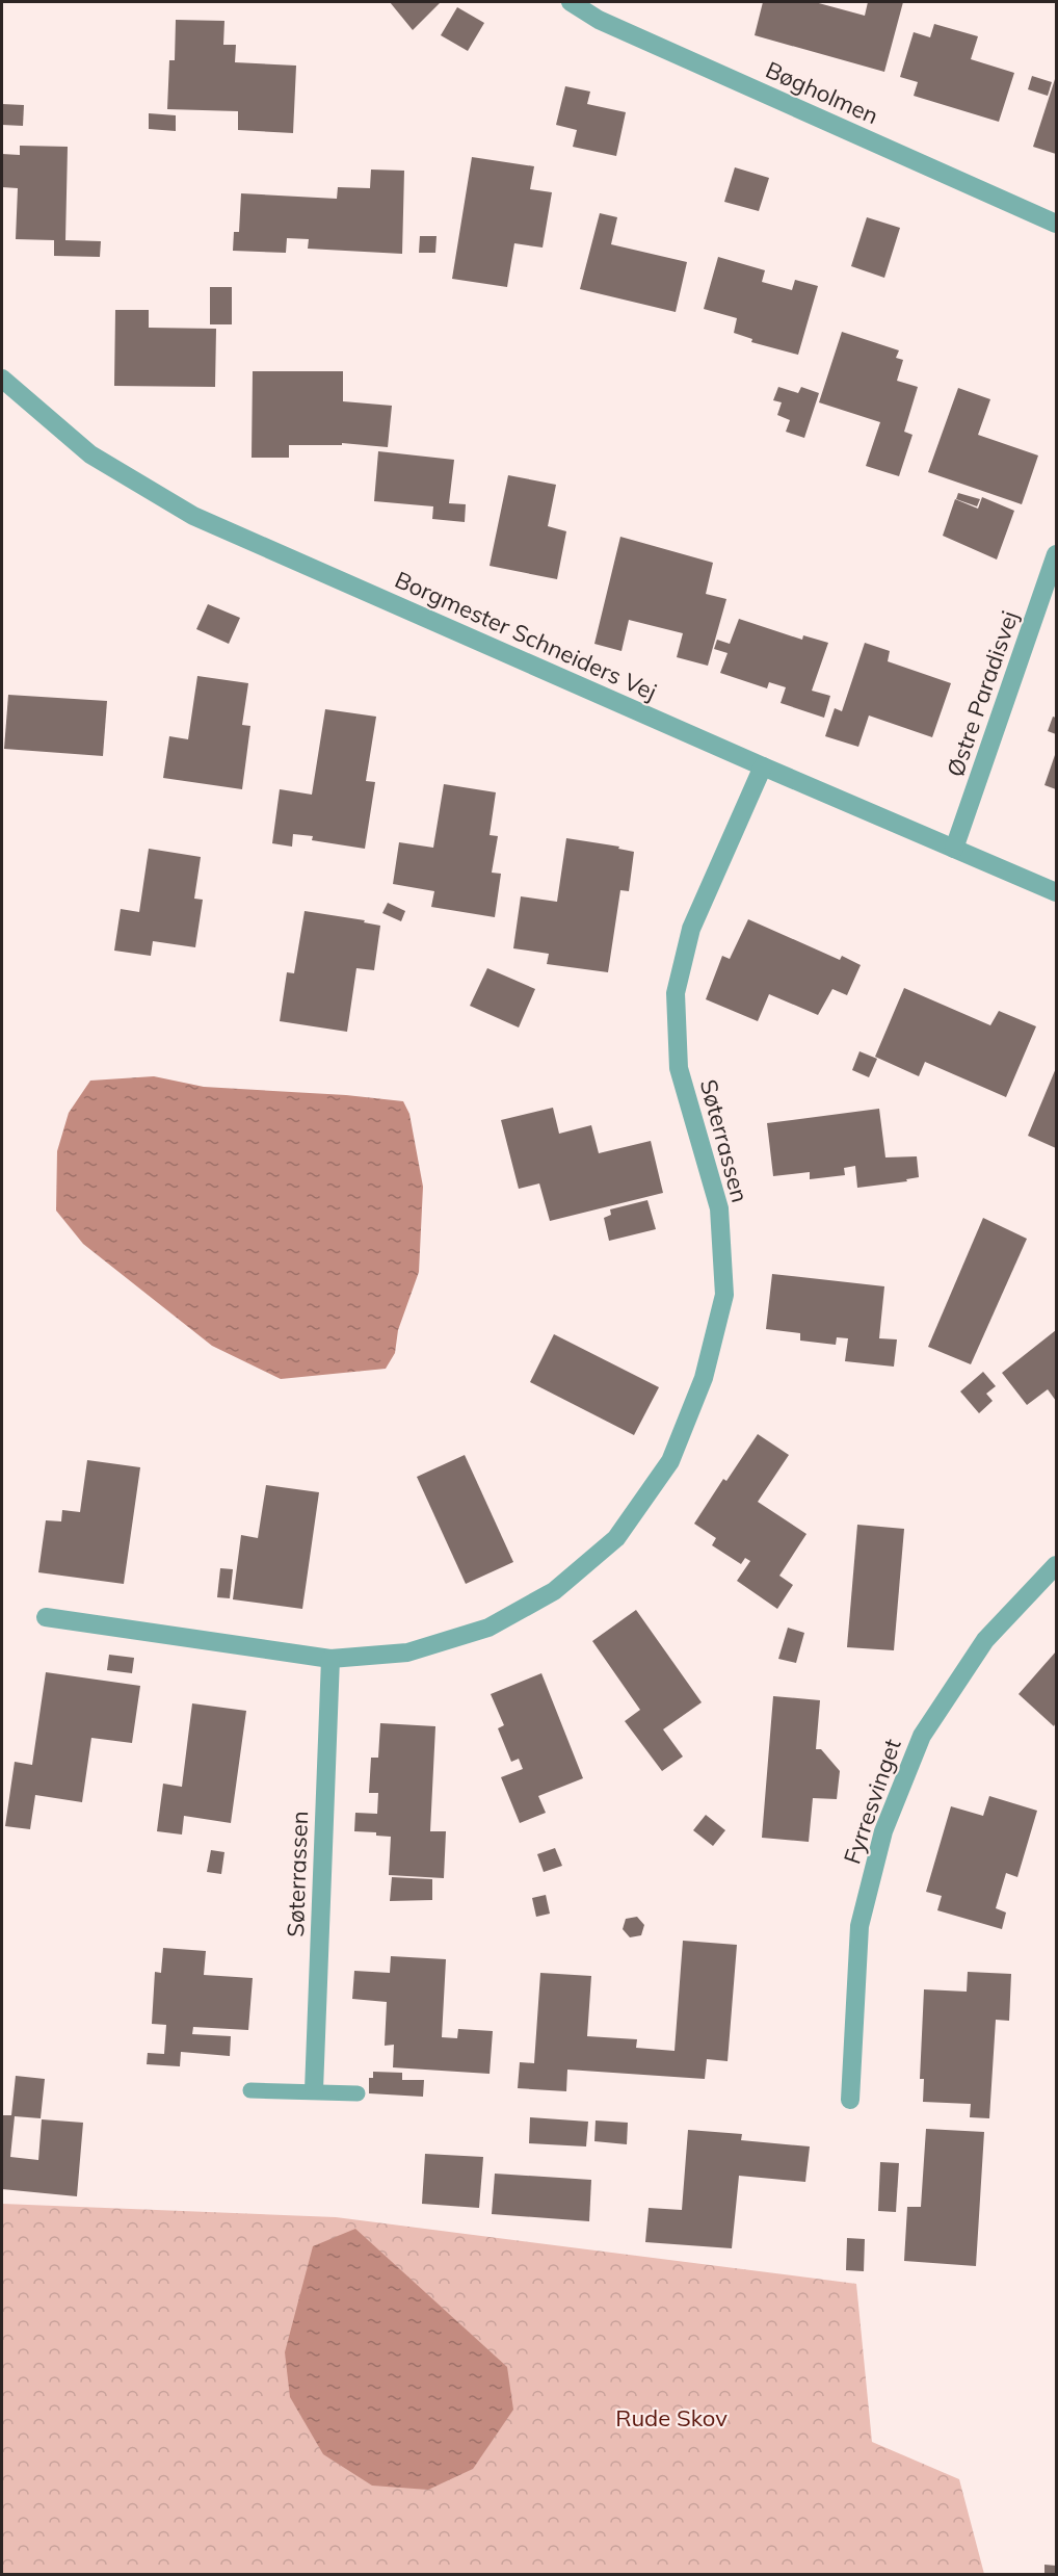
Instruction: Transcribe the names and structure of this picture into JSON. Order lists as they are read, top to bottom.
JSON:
{
  "streets": {
    "street": [
      "Bøgholmen",
      "Borgmester Schneiders Vej",
      "Østre Paradisvej",
      "Søterrassen",
      "Fyrresvinget"
    ]
  },
  "crossings": [
    ["Borgmester Schneiders Vej", "Østre Paradisvej"],
    ["Borgmester Schneiders Vej", "Søterrassen"]
  ],
  "parks": ["Rude Skov"]
}
